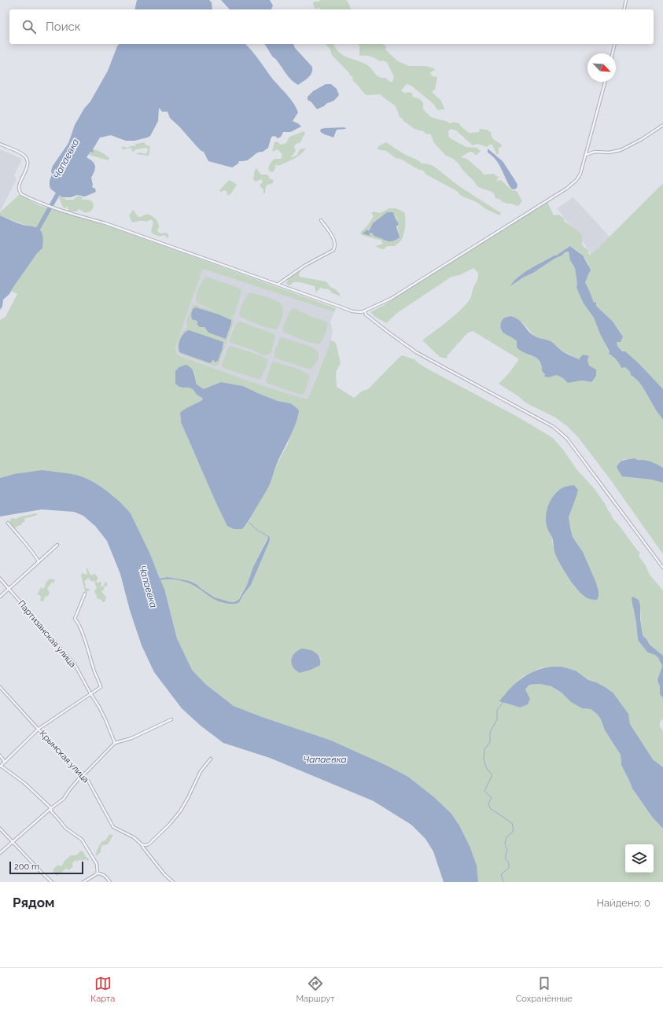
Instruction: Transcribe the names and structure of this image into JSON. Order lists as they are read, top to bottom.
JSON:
{
  "streets": {
    "street": ["Партизанская улица", "Крымская улица"]
  },
  "water": ["Чапаевка"],
  "scale_bar": "200 m",
  "north": "bottom right",
  "page": {
    "search": "Поиск",
    "scale": "200 m",
    "heading": ["Рядом", "Найдено: 0"],
    "nav": ["Карта", "Маршрут", "Сохранённые"]
  }
}
